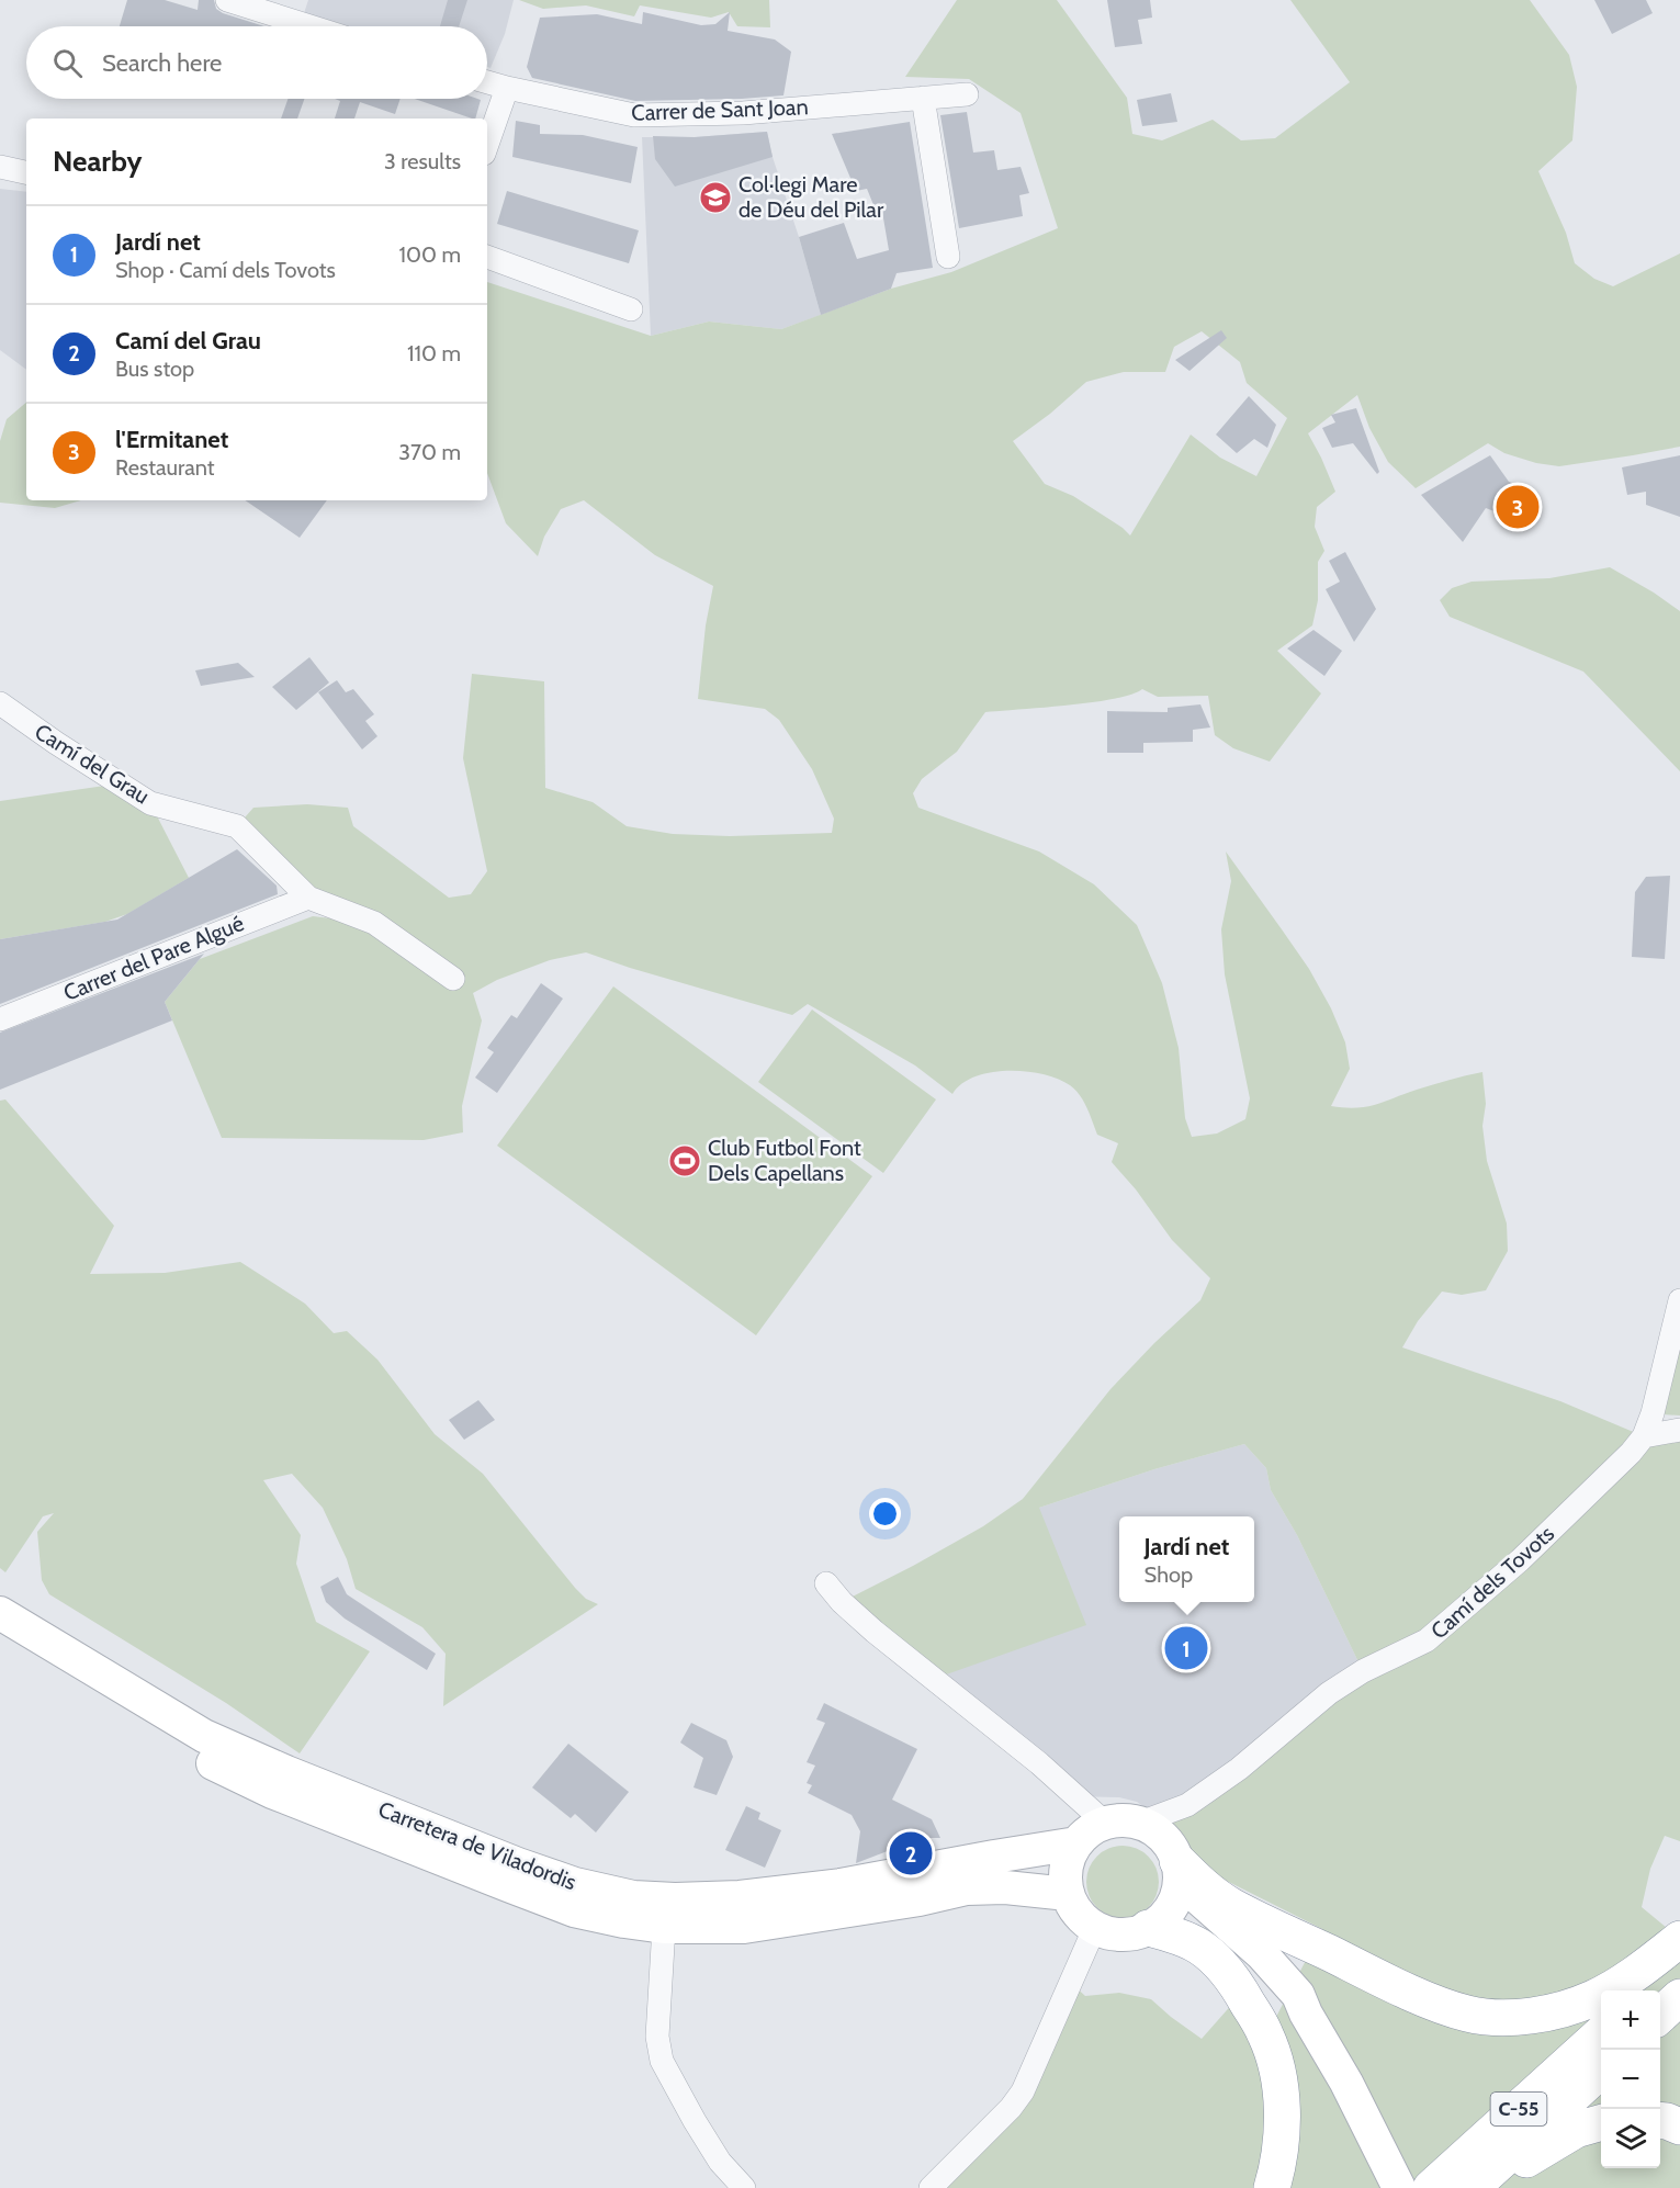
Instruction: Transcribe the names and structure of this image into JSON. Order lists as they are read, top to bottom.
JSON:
{
  "streets": {
    "highway": ["C-55"],
    "street": [
      "Carrer de Sant Joan",
      "Camí del Grau",
      "Carrer del Pare Algué",
      "Camí dels Tovots",
      "Carretera de Viladordis"
    ]
  },
  "crossings": [
    ["Camí del Grau", "Carrer del Pare Algué"],
    ["Camí dels Tovots", "Carretera de Viladordis"]
  ],
  "places": {
    "school or university": ["Col·legi Mare de Déu del Pilar"],
    "sports": ["Club Futbol Font Dels Capellans"]
  },
  "page": {
    "search": "Search here",
    "heading": ["Nearby", "3 results"],
    "list": [
      {
        "mark": "1",
        "name": "Jardí net",
        "note": "Shop · Camí dels Tovots",
        "value": "100 m"
      },
      {
        "mark": "2",
        "name": "Camí del Grau",
        "note": "Bus stop",
        "value": "110 m"
      },
      {
        "mark": "3",
        "name": "l'Ermitanet",
        "note": "Restaurant",
        "value": "370 m"
      }
    ],
    "pins": ["3", "1", "2"],
    "popup": ["Jardí net", "Shop"],
    "map_buttons": ["+", "−"]
  }
}
